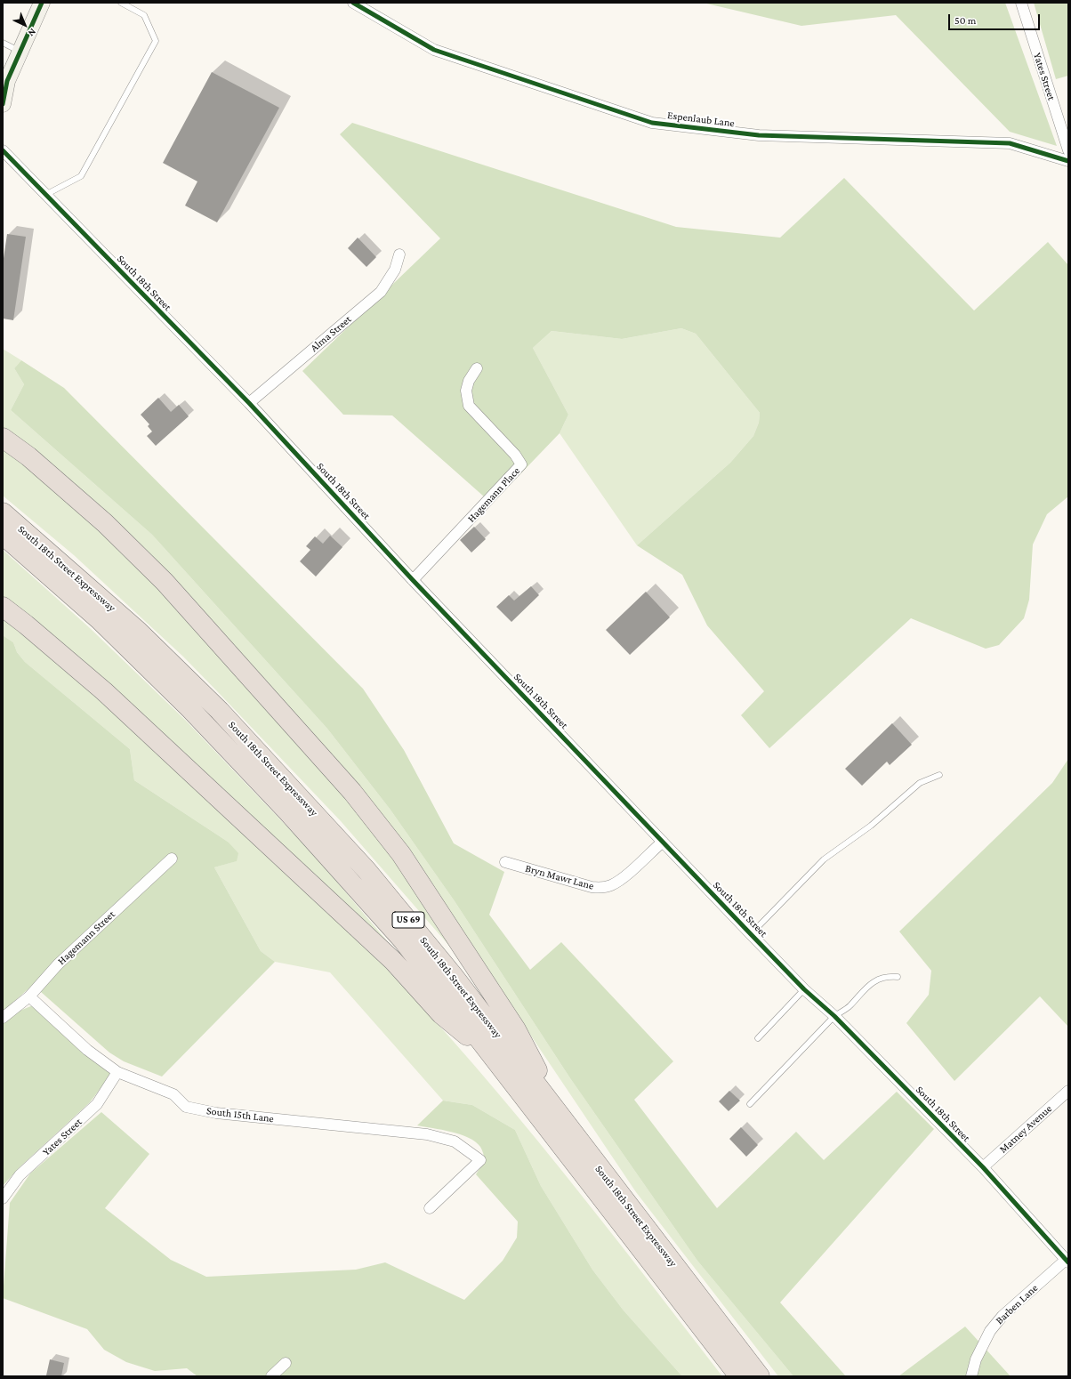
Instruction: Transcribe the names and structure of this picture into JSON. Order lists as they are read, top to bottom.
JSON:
{
  "streets": {
    "highway": ["South 18th Street Expressway", "US 69"],
    "street": [
      "Yates Street",
      "Espenlaub Lane",
      "South 18th Street",
      "Alma Street",
      "Hagemann Place",
      "Bryn Mawr Lane",
      "Hagemann Street",
      "South 15th Lane",
      "Matney Avenue",
      "Barben Lane"
    ]
  },
  "crossings": [
    ["Yates Street", "South 15th Lane"],
    ["South 18th Street", "Alma Street"],
    ["South 18th Street", "Hagemann Place"],
    ["South 18th Street", "Bryn Mawr Lane"],
    ["South 18th Street", "Matney Avenue"],
    ["South 18th Street", "Barben Lane"],
    ["Hagemann Street", "South 15th Lane"]
  ],
  "scale_bar": "50 m",
  "north": "bottom right"
}
